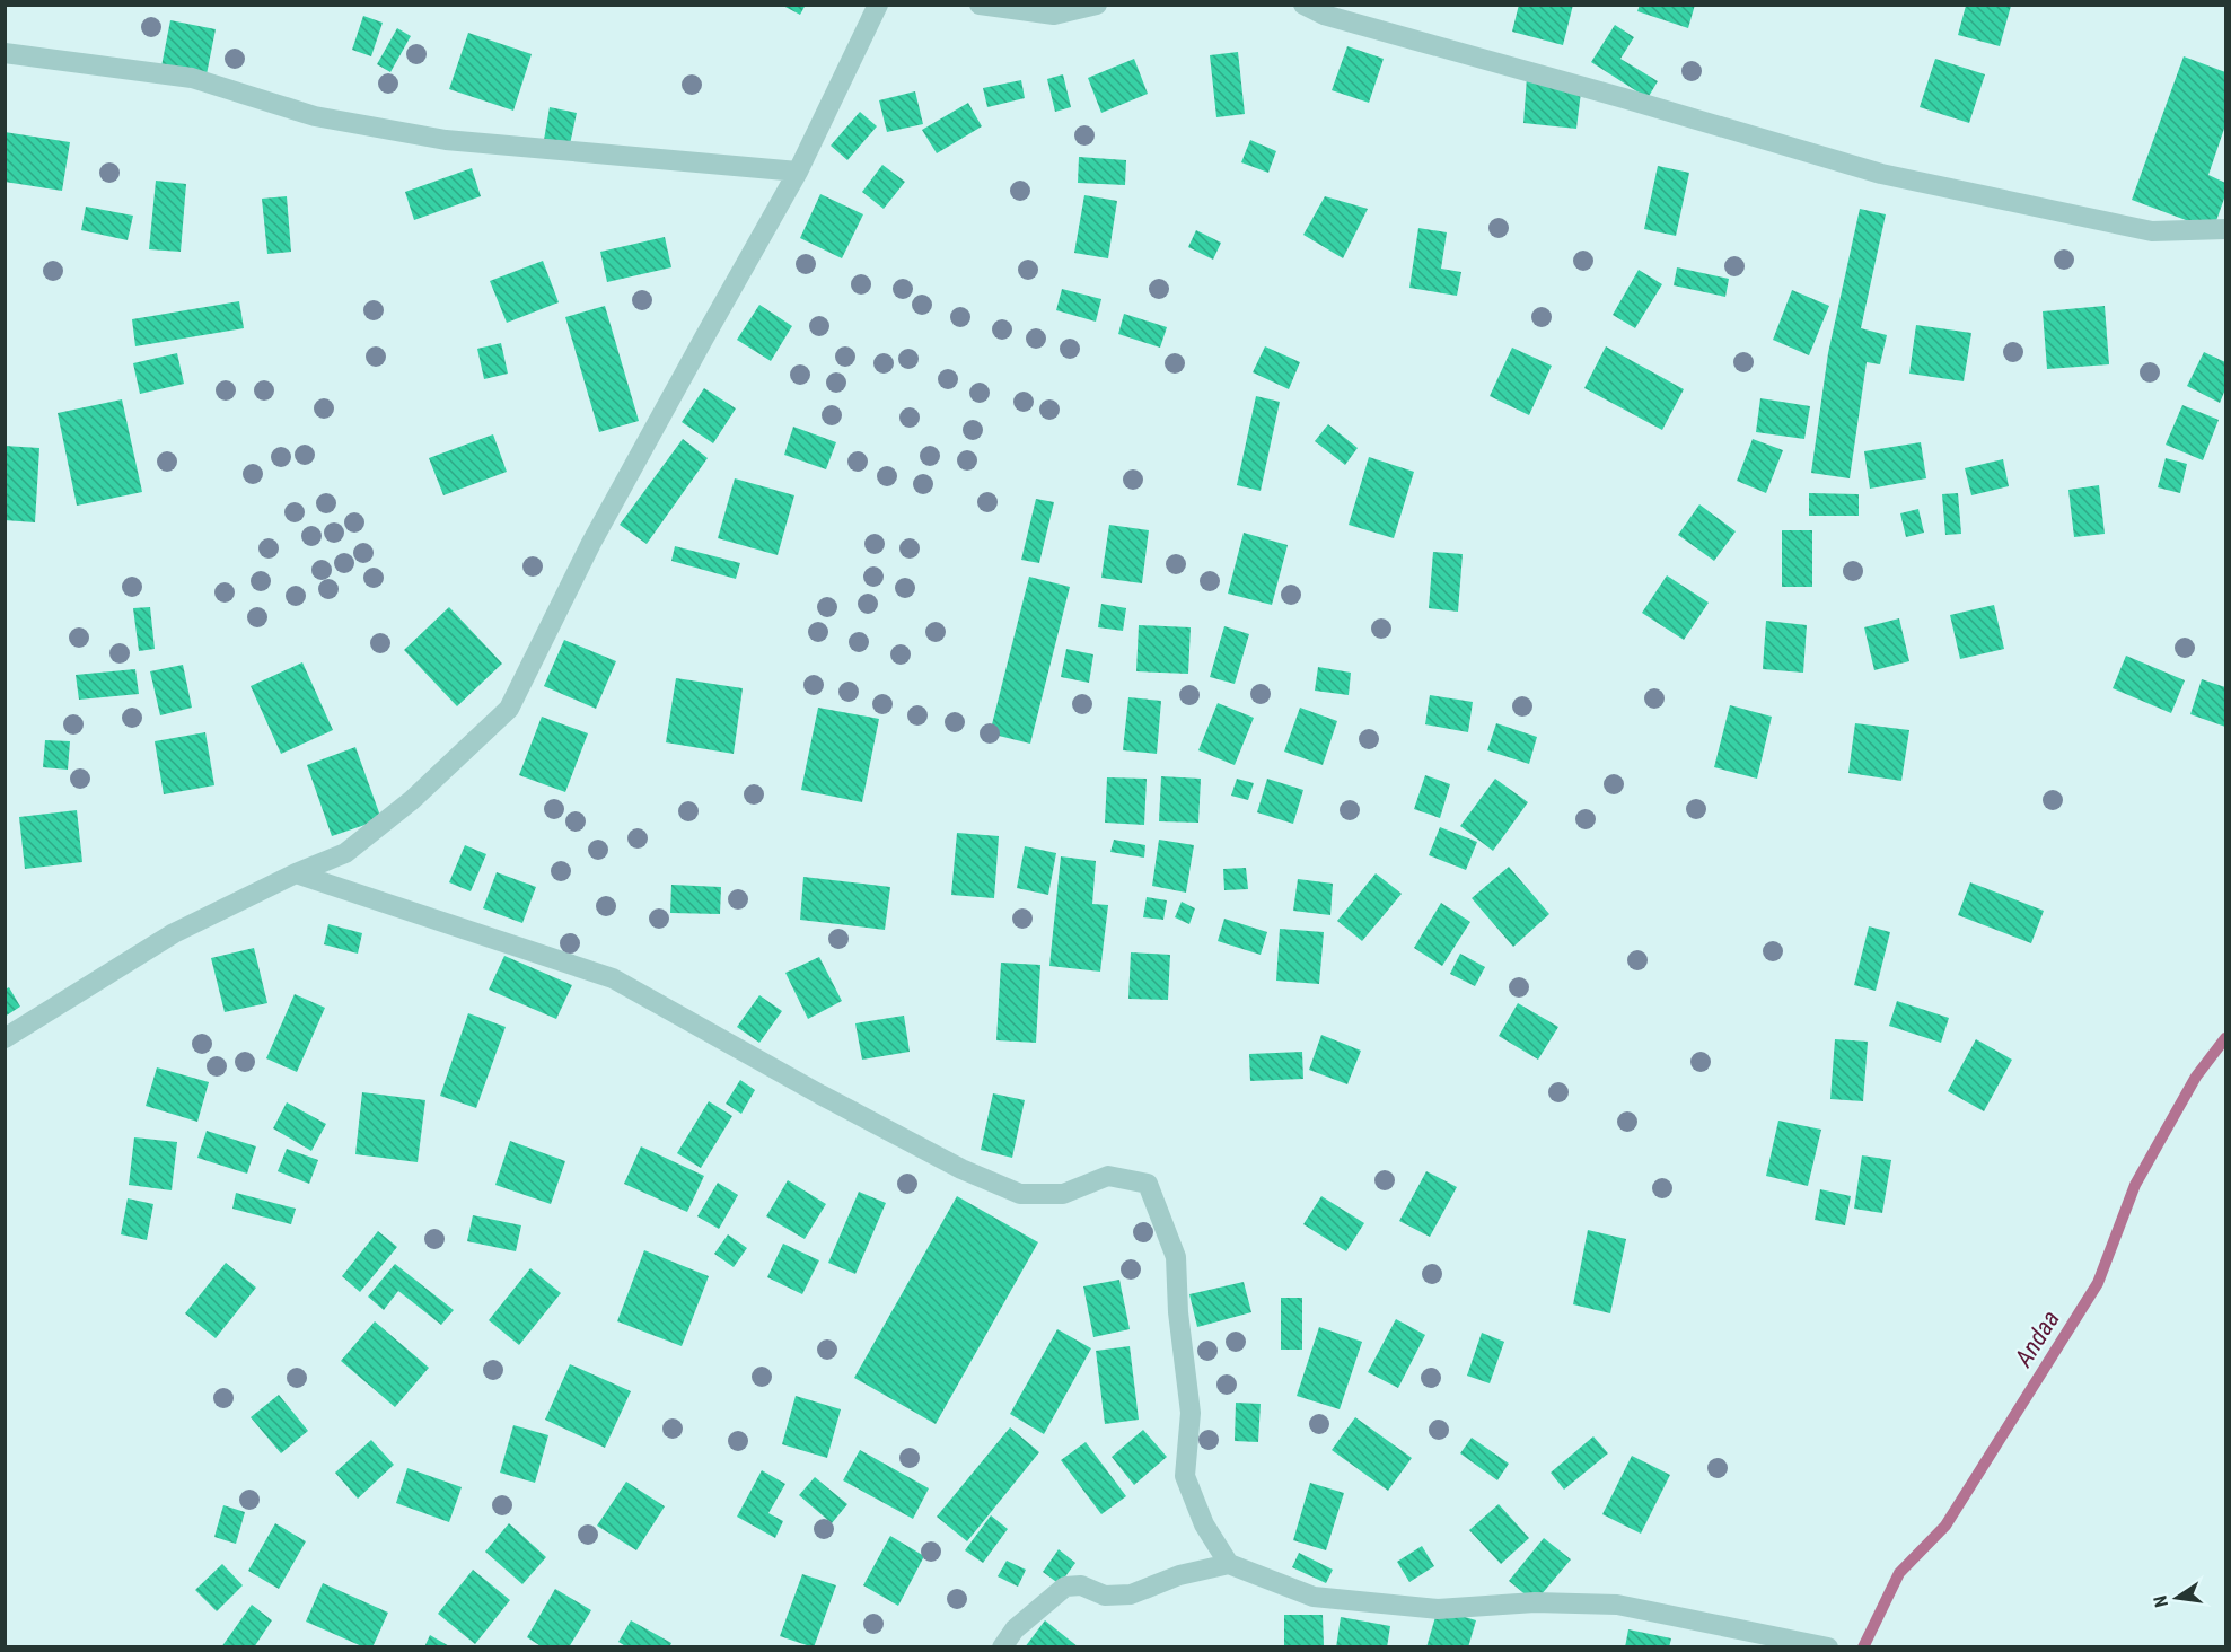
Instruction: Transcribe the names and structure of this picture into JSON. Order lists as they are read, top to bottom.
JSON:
{
  "water": ["Andaa"],
  "north": "left"
}
